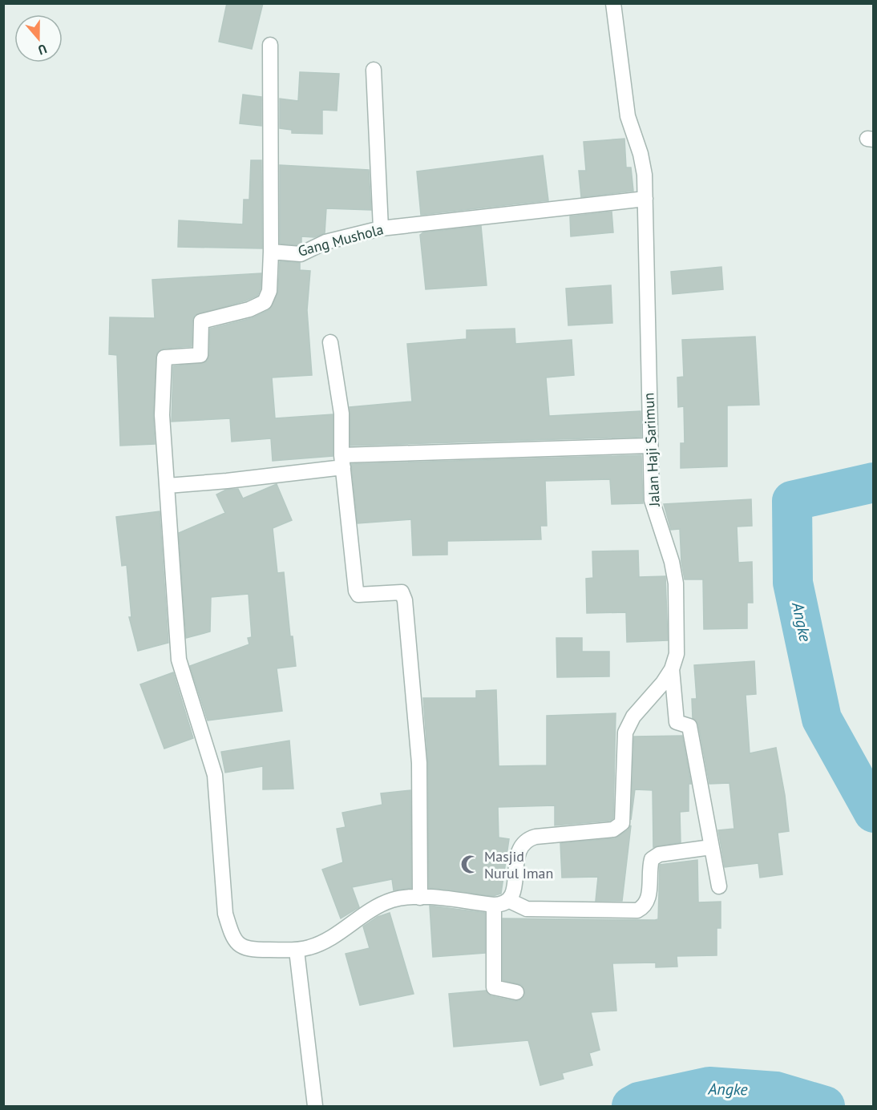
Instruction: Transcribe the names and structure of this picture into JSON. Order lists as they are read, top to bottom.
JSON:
{
  "streets": {
    "street": ["Gang Mushola", "Jalan Haji Sarimun"]
  },
  "crossings": [
    ["Gang Mushola", "Jalan Haji Sarimun"]
  ],
  "water": ["Angke"],
  "places": {
    "mosque": ["Masjid Nurul Iman"]
  },
  "north": "bottom"
}
